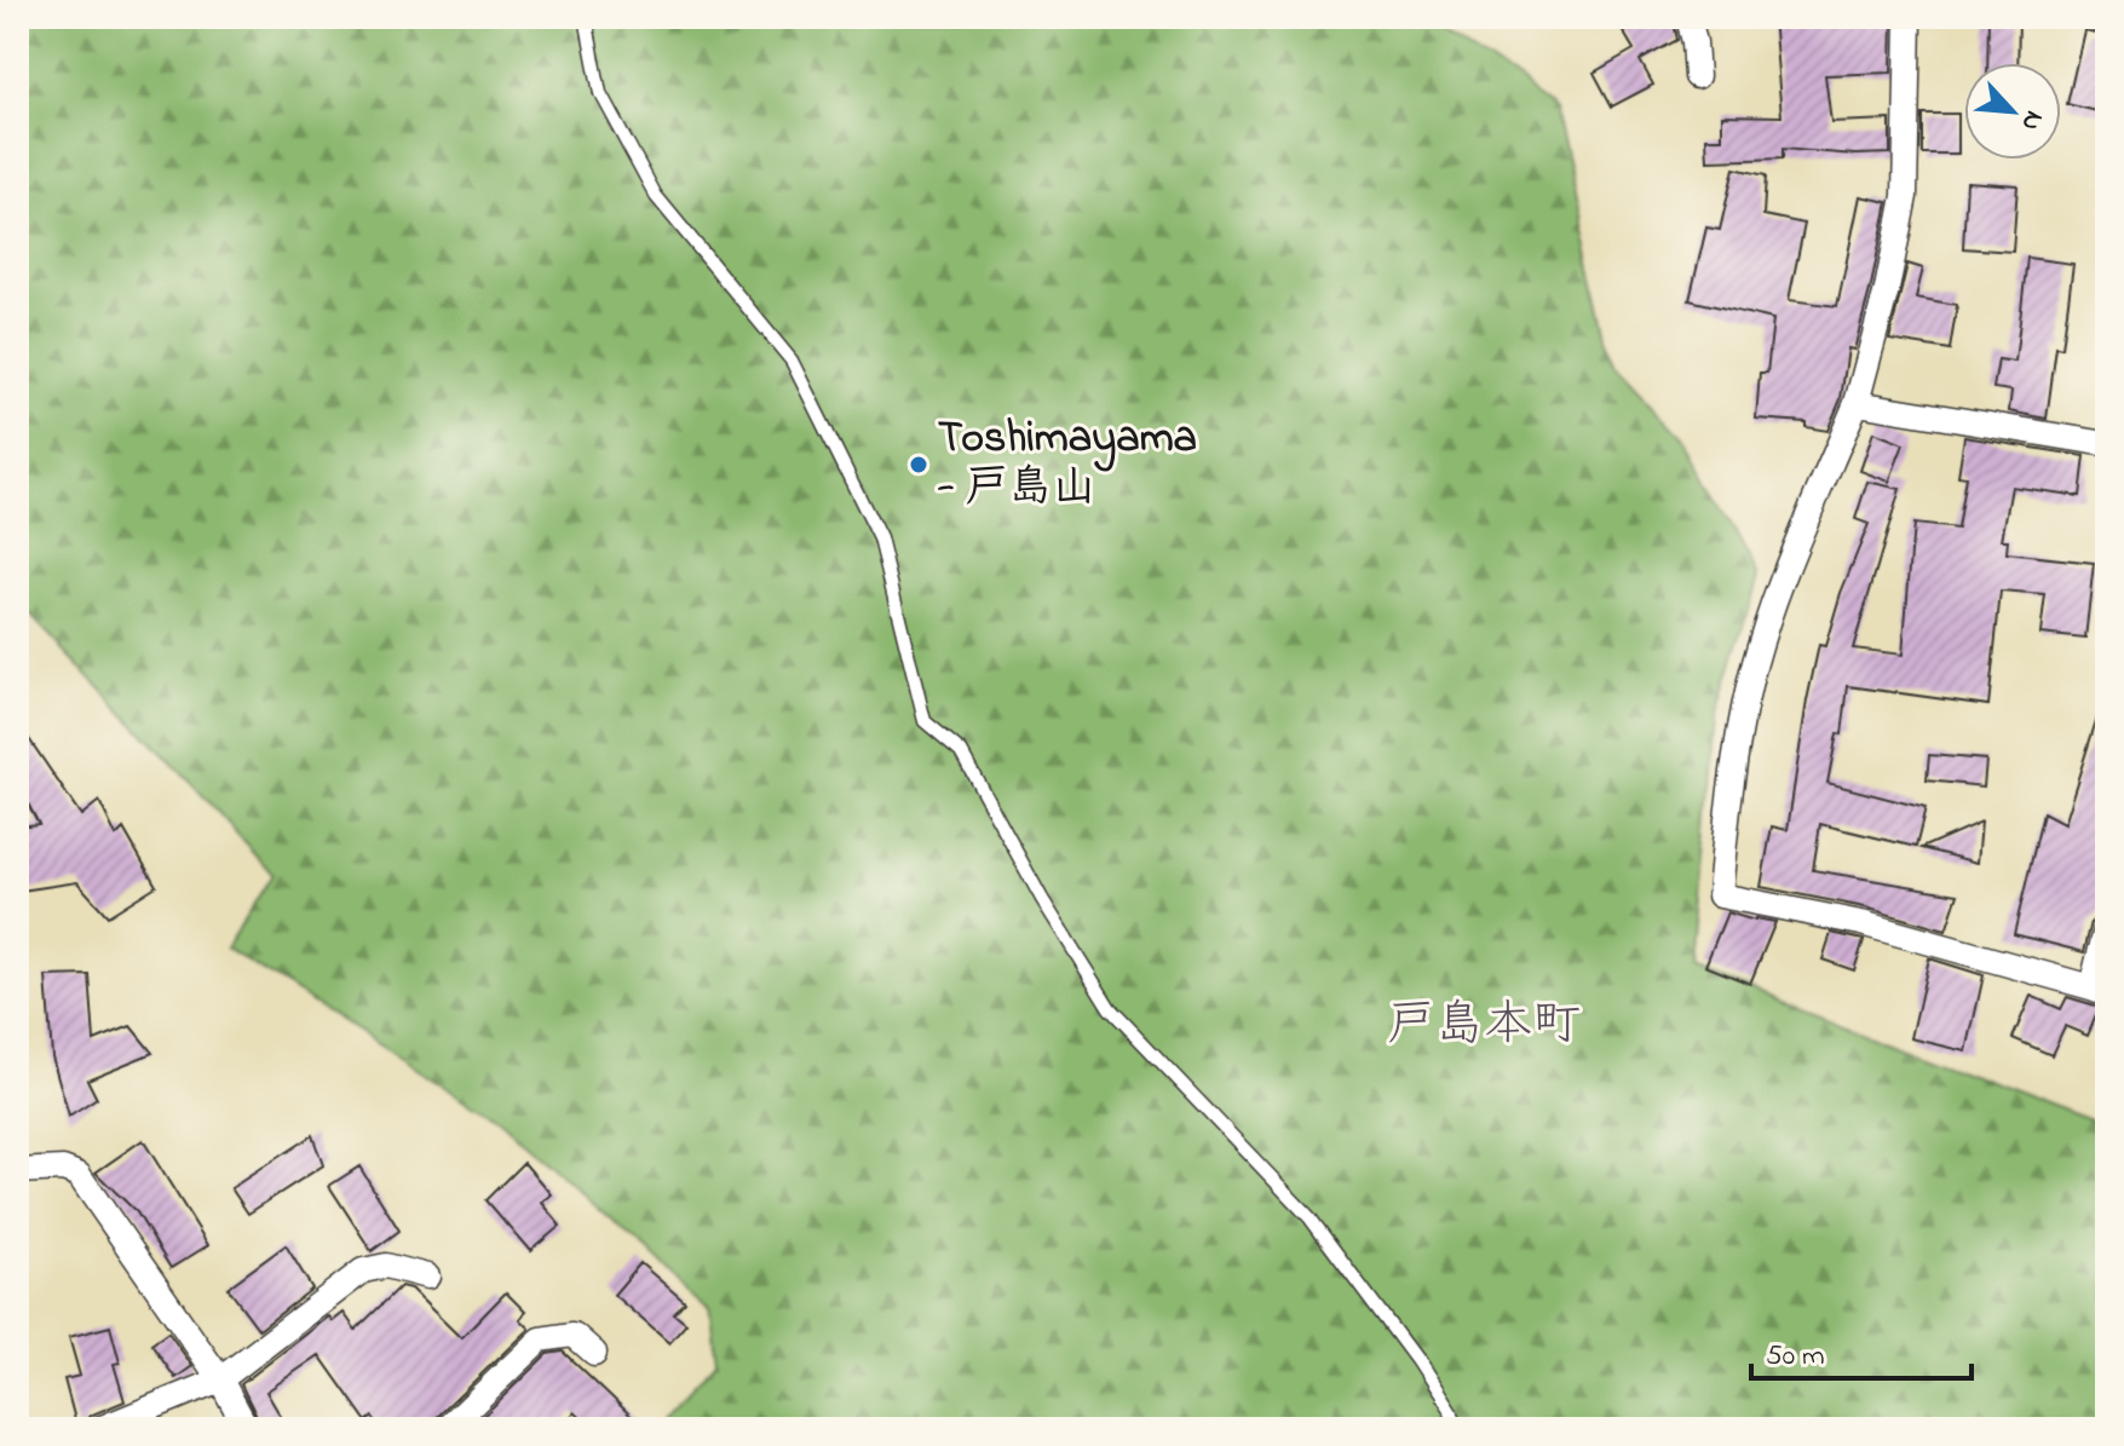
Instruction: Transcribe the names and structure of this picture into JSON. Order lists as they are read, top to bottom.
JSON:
{
  "districts": ["戸島本町"],
  "places": ["Toshimayama - 戸島山"],
  "scale_bar": "50 m",
  "north": "bottom right"
}
